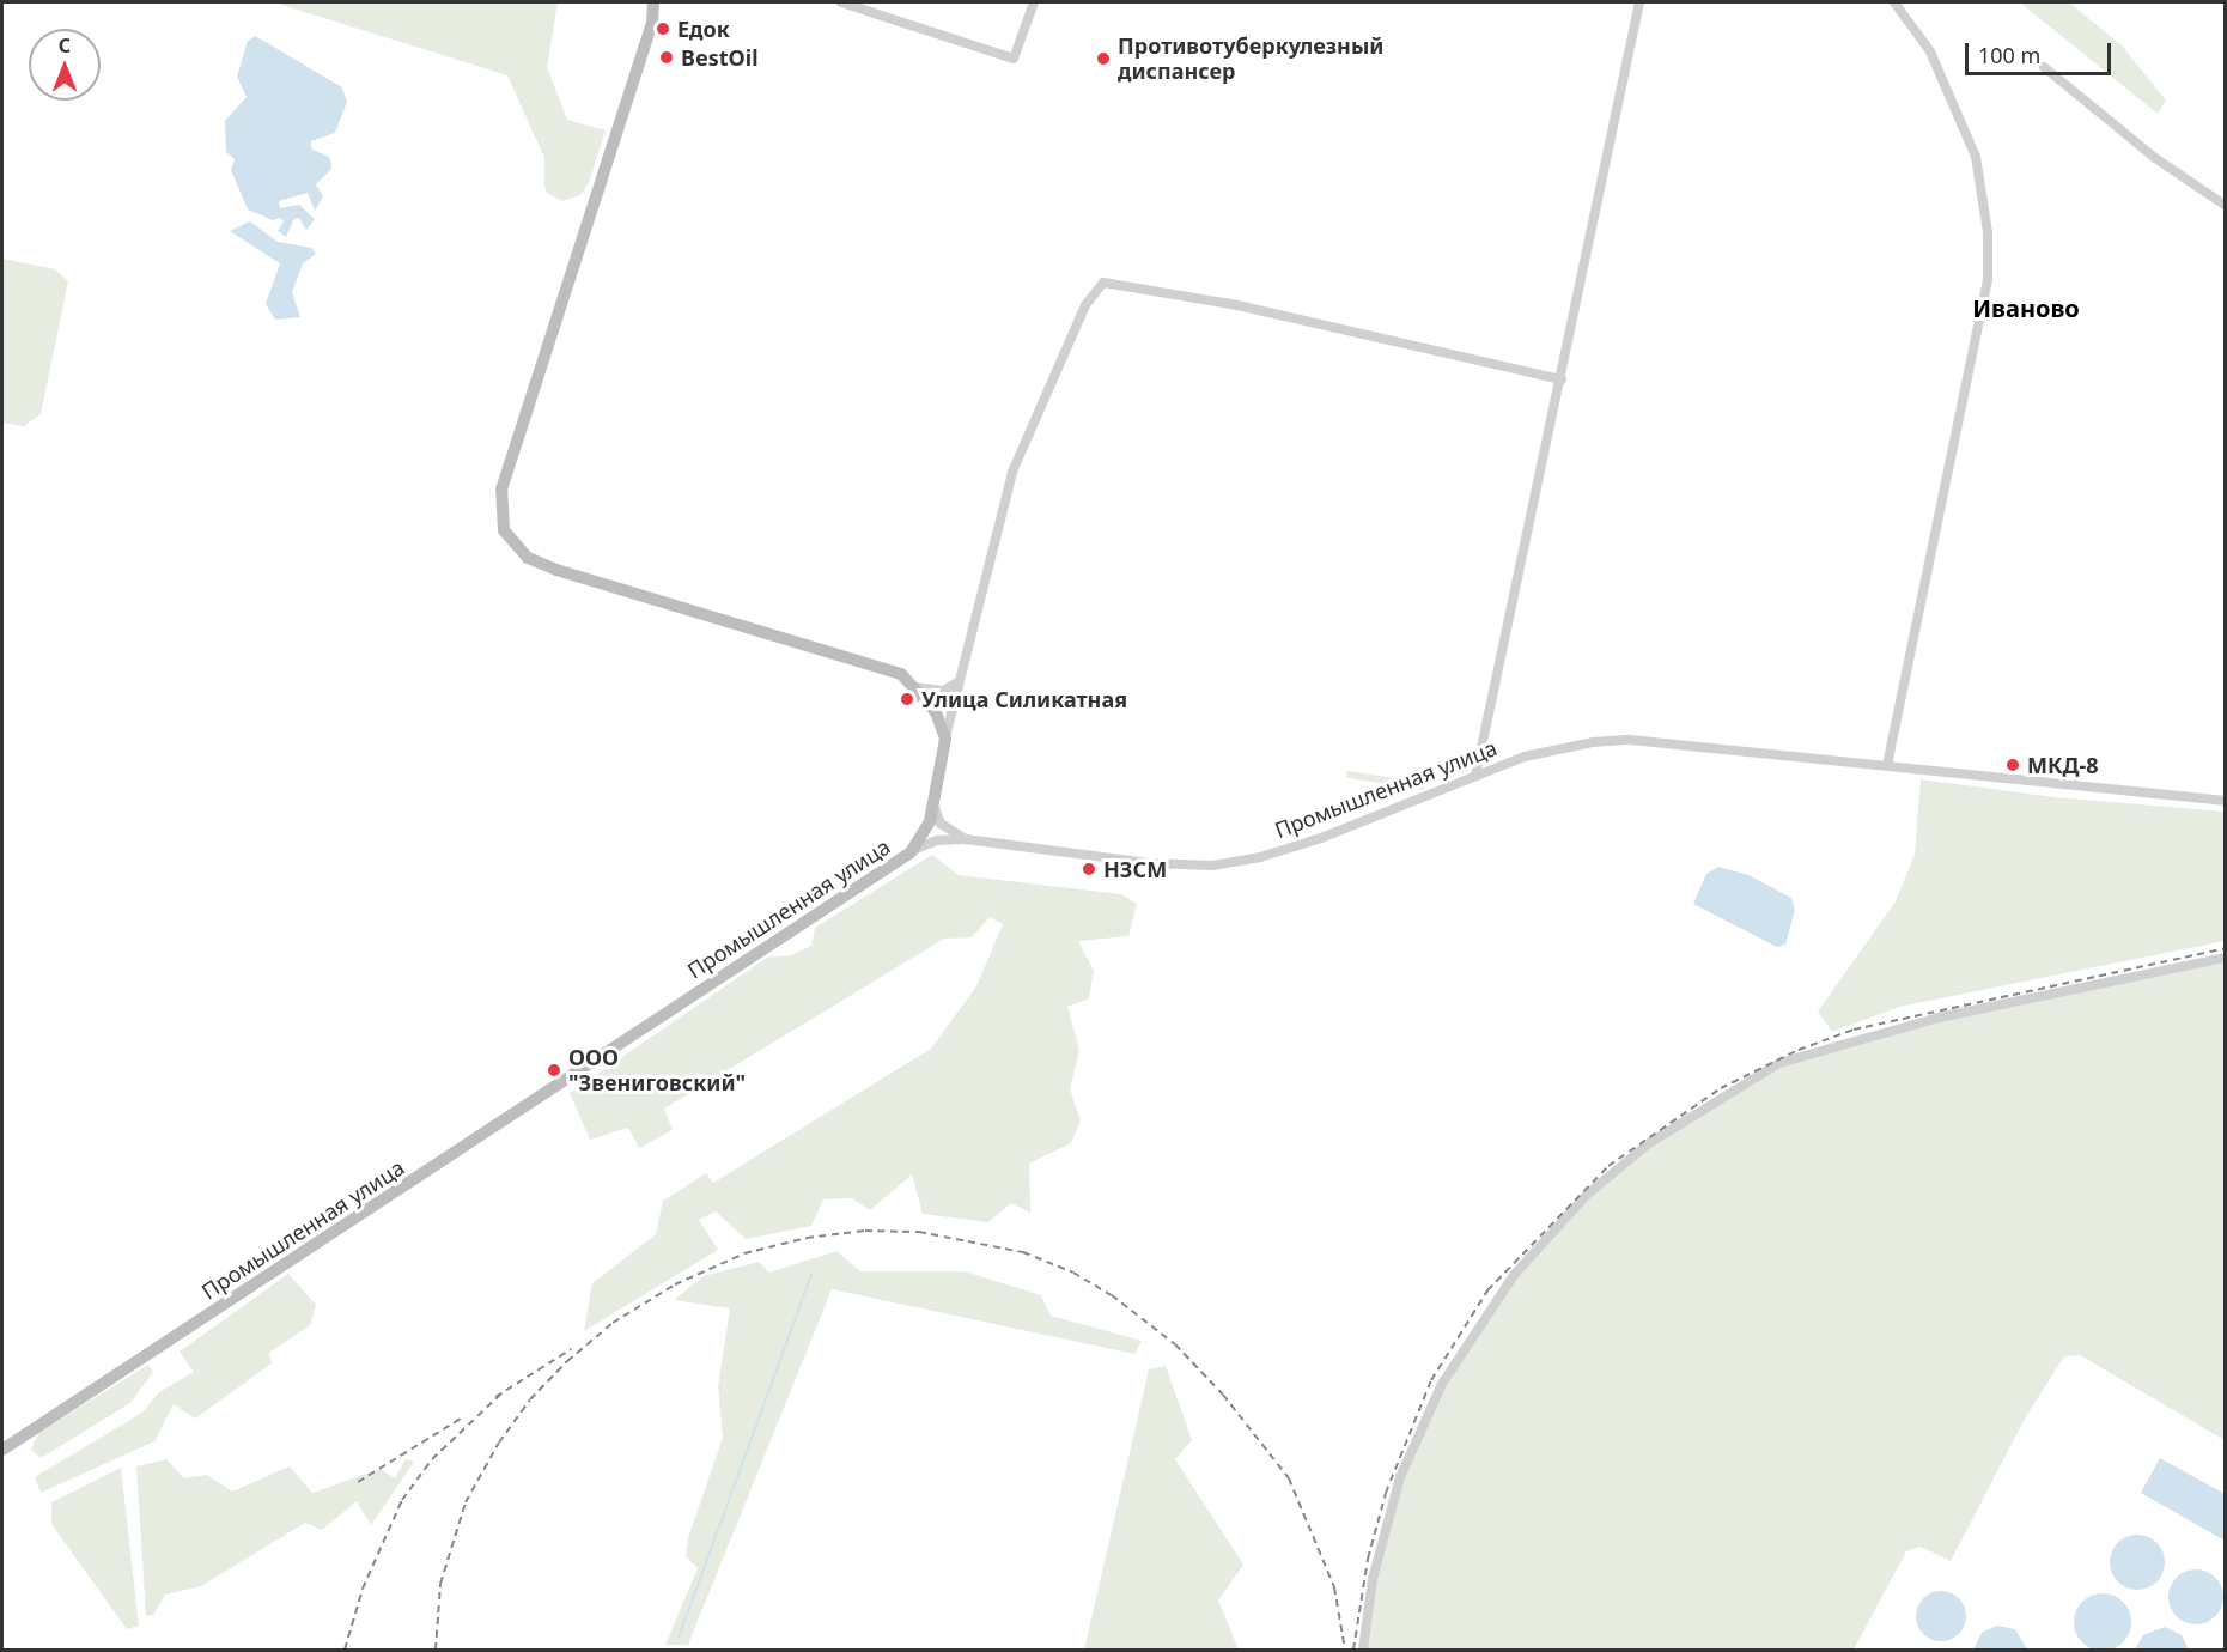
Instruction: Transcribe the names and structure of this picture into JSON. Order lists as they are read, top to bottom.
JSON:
{
  "streets": {
    "street": ["Промышленная улица"]
  },
  "districts": ["Иваново"],
  "places": [
    "Едок",
    "BestOil",
    "Противотуберкулезный диспансер",
    "Улица Силикатная",
    "МКД-8",
    "НЗСМ",
    "ООО \"Звениговский\""
  ],
  "scale_bar": "100 m",
  "north": "top"
}
